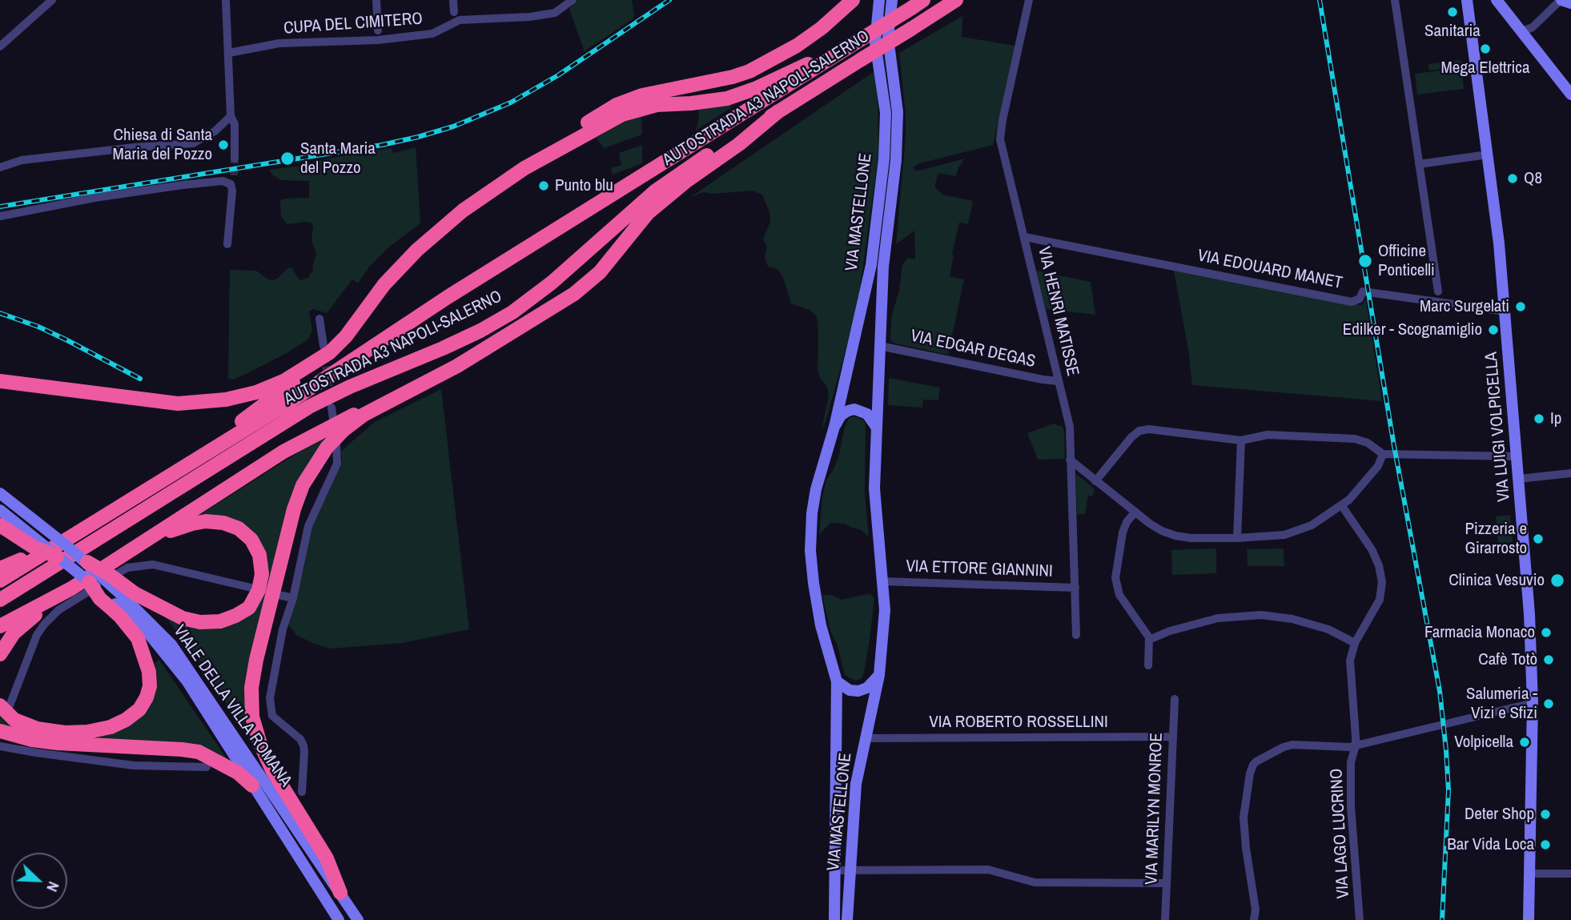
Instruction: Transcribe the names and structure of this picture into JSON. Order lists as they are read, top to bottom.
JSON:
{
  "streets": {
    "highway": ["AUTOSTRADA A3 NAPOLI-SALERNO"],
    "street": [
      "CUPA DEL CIMITERO",
      "VIA MASTELLONE",
      "VIA EDOUARD MANET",
      "VIA HENRI MATISSE",
      "VIA EDGAR DEGAS",
      "VIA LUIGI VOLPICELLA",
      "VIA ETTORE GIANNINI",
      "VIALE DELLA VILLA ROMANA",
      "VIA ROBERTO ROSSELLINI",
      "VIA MARILYN MONROE",
      "VIA LAGO LUCRINO"
    ]
  },
  "crossings": [
    ["VIA MASTELLONE", "VIA EDGAR DEGAS"],
    ["VIA MASTELLONE", "VIA ETTORE GIANNINI"],
    ["VIA MASTELLONE", "VIA ROBERTO ROSSELLINI"],
    ["VIA EDOUARD MANET", "VIA HENRI MATISSE"],
    ["VIA EDOUARD MANET", "VIA LUIGI VOLPICELLA"],
    ["VIA HENRI MATISSE", "VIA EDGAR DEGAS"],
    ["VIA HENRI MATISSE", "VIA ETTORE GIANNINI"],
    ["VIA ROBERTO ROSSELLINI", "VIA MARILYN MONROE"]
  ],
  "places": [
    "Sanitaria",
    "Mega Elettrica",
    "Chiesa di Santa Maria del Pozzo",
    "Santa Maria del Pozzo",
    "Q8",
    "Punto blu",
    "Officine Ponticelli",
    "Marc Surgelati",
    "Edilker - Scognamiglio",
    "Ip",
    "Pizzeria e Girarrosto",
    "Clinica Vesuvio",
    "Farmacia Monaco",
    "Cafè Totò",
    "Salumeria - Vizi e Sfizi",
    "Volpicella",
    "Deter Shop",
    "Bar Vida Loca"
  ],
  "north": "bottom right"
}
